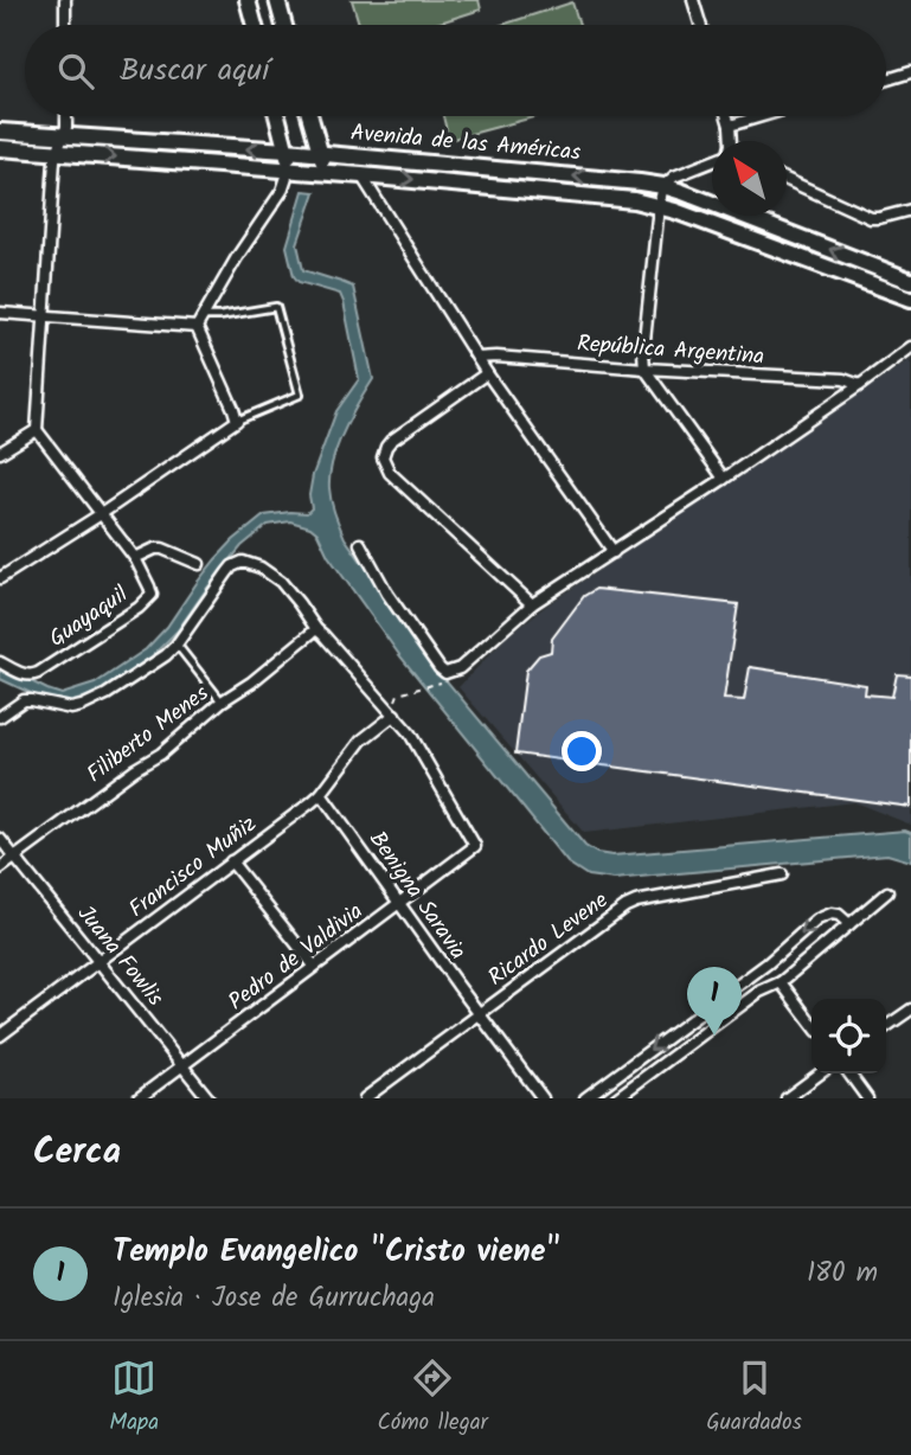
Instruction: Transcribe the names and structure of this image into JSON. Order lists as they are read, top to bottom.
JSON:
{
  "streets": {
    "main road": ["Avenida de las Américas"],
    "street": [
      "República Argentina",
      "Guayaquil",
      "Filiberto Menes",
      "Francisco Muñiz",
      "Benigna Saravia",
      "Ricardo Levene",
      "Juana Fowlis",
      "Pedro de Valdivia"
    ]
  },
  "crossings": [
    ["Filiberto Menes", "Juana Fowlis"],
    ["Francisco Muñiz", "Benigna Saravia"],
    ["Francisco Muñiz", "Juana Fowlis"],
    ["Francisco Muñiz", "Pedro de Valdivia"],
    ["Benigna Saravia", "Ricardo Levene"],
    ["Benigna Saravia", "Pedro de Valdivia"],
    ["Juana Fowlis", "Pedro de Valdivia"]
  ],
  "north": "top left",
  "page": {
    "search": "Buscar aquí",
    "pins": "1",
    "heading": "Cerca",
    "list": [
      {
        "mark": "1",
        "name": "Templo Evangelico \"Cristo viene\"",
        "note": "Iglesia · Jose de Gurruchaga",
        "value": "180 m"
      }
    ],
    "nav": ["Mapa", "Cómo llegar", "Guardados"]
  }
}
